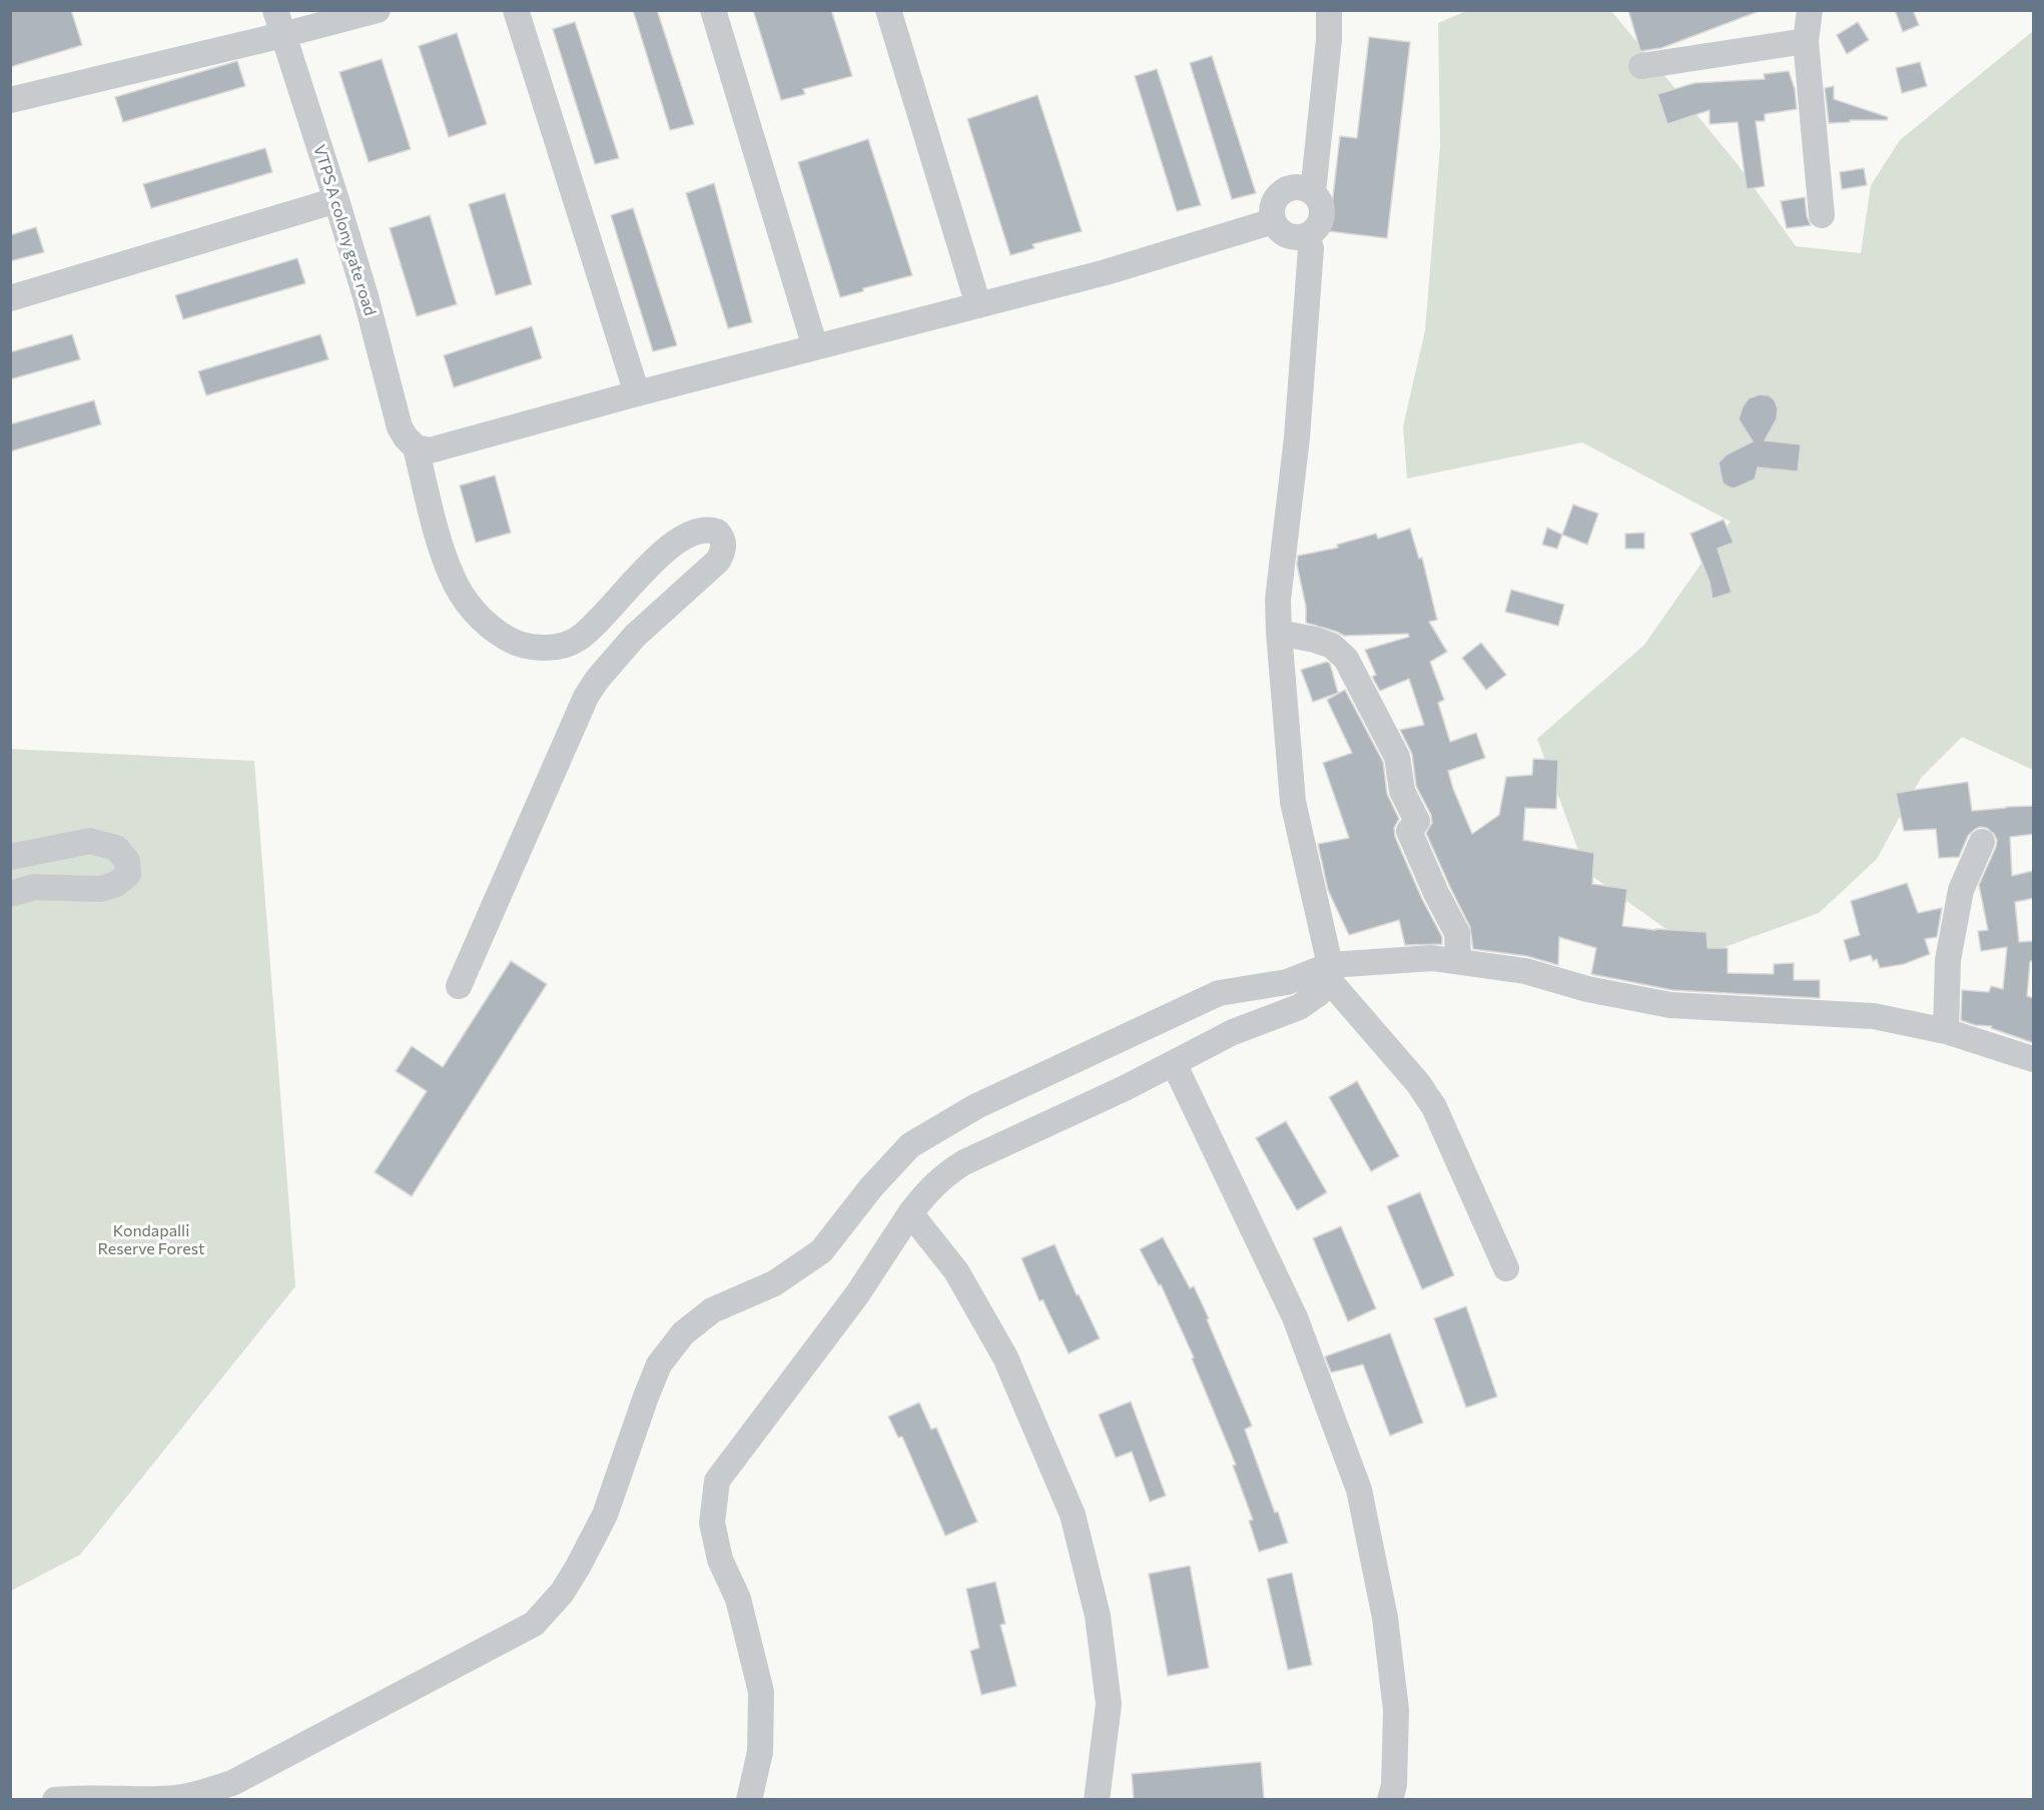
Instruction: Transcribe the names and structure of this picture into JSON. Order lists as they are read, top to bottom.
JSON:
{
  "streets": {
    "street": ["VTPS A colony gate road"]
  },
  "parks": ["Kondapalli Reserve Forest"]
}
